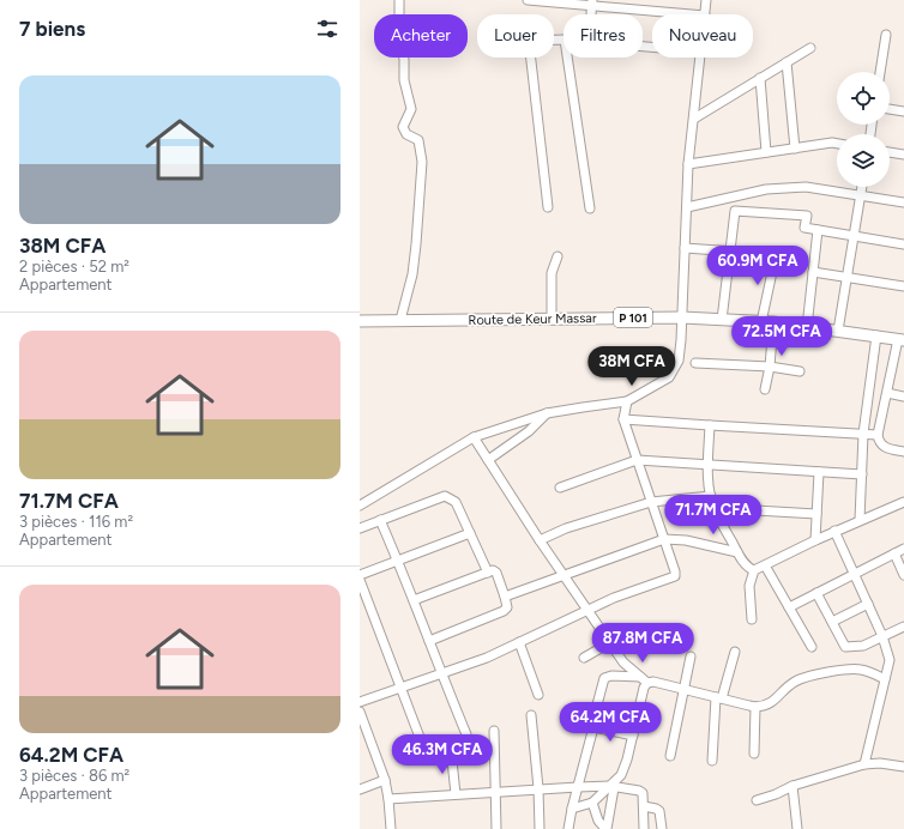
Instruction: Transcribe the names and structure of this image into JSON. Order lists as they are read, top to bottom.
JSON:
{
  "streets": {
    "main road": ["P 101", "Route de Keur Massar"]
  },
  "page": {
    "heading": "7 biens",
    "chip": [
      "Acheter",
      "Louer",
      "Filtres",
      "Nouveau"
    ],
    "list": [
      {
        "name": "38M CFA",
        "note": "2 pièces · 52 m² · Appartement"
      },
      {
        "name": "71.7M CFA",
        "note": "3 pièces · 116 m² · Appartement"
      },
      {
        "name": "64.2M CFA",
        "note": "3 pièces · 86 m² · Appartement"
      }
    ],
    "price": [
      "60.9M CFA",
      "72.5M CFA",
      "38M CFA",
      "71.7M CFA",
      "87.8M CFA",
      "64.2M CFA",
      "46.3M CFA"
    ]
  }
}
